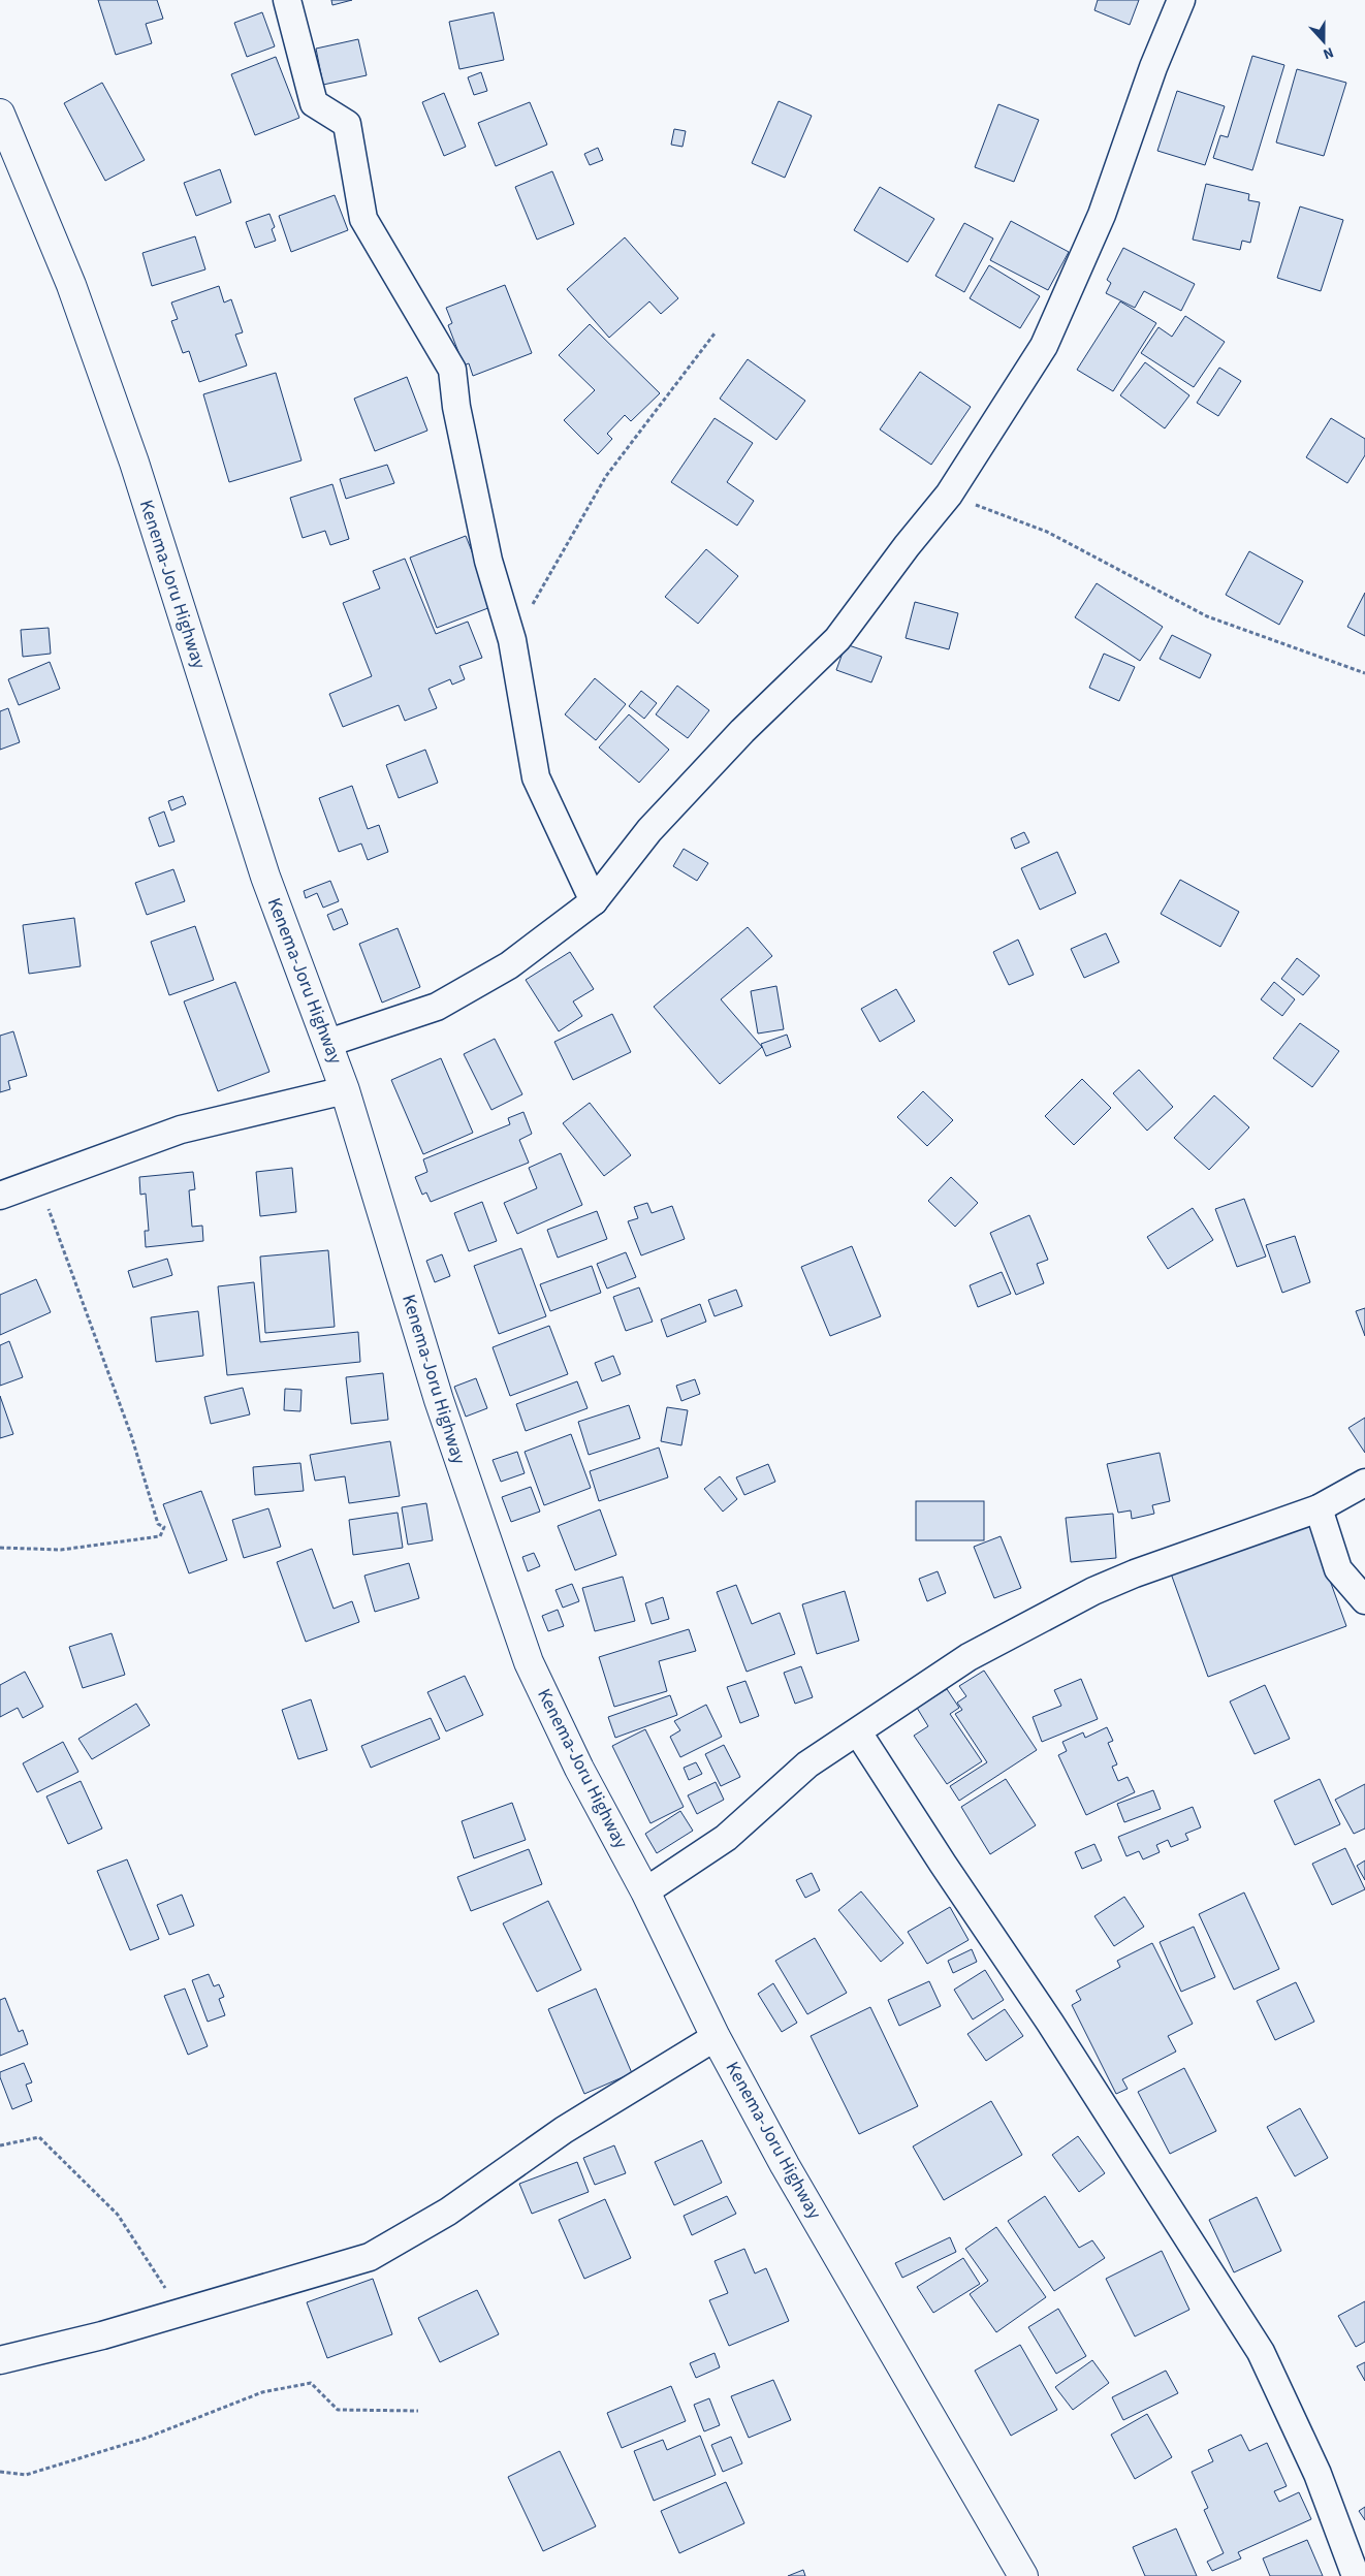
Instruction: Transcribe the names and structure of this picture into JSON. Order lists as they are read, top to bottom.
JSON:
{
  "streets": {
    "highway": ["Kenema-Joru Highway"]
  },
  "north": "bottom"
}
